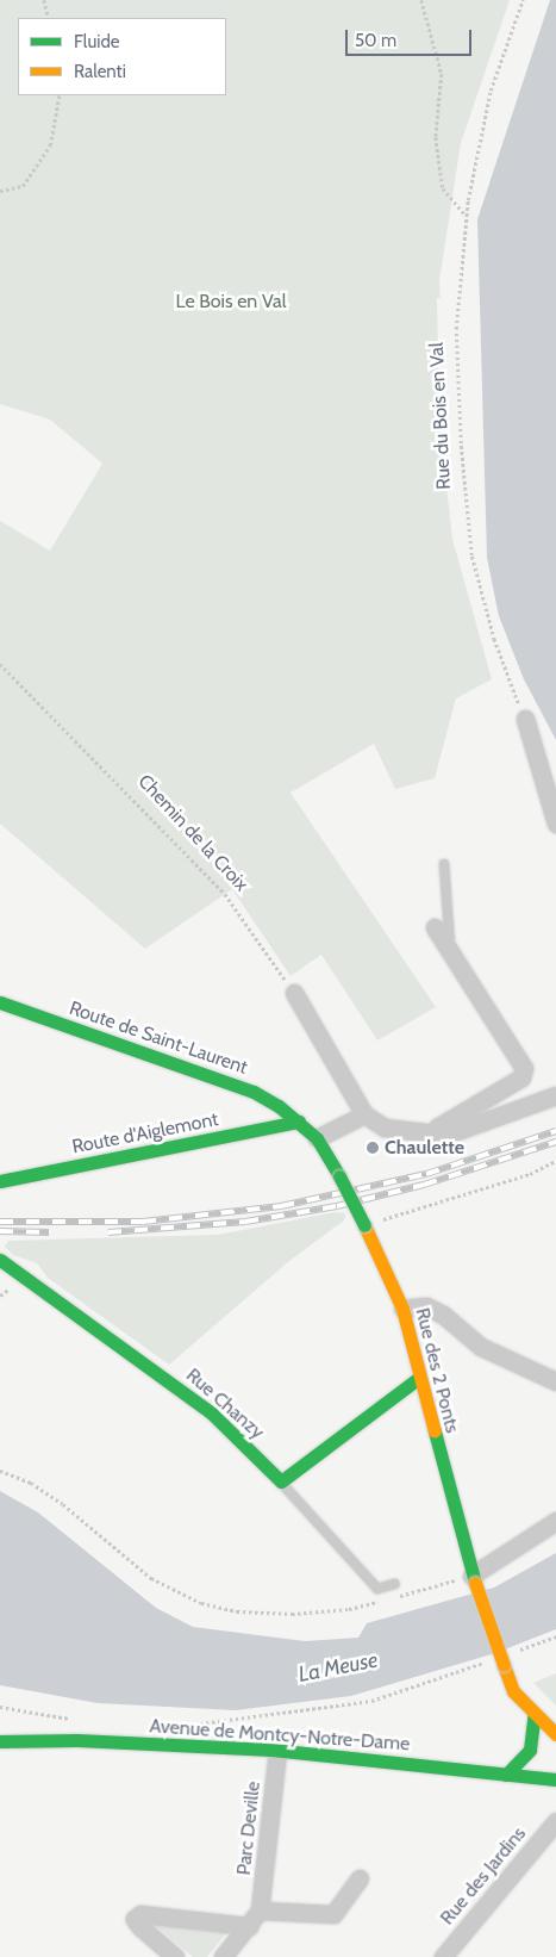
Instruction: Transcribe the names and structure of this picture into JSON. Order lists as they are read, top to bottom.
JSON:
{
  "streets": {
    "street": [
      "Route de Saint-Laurent",
      "Route d'Aiglemont",
      "Rue des 2 Ponts",
      "Rue Chanzy",
      "Avenue de Montcy-Notre-Dame",
      "Parc Deville",
      "Rue des Jardins"
    ],
    "path": ["Rue du Bois en Val", "Chemin de la Croix"]
  },
  "crossings": [
    ["Route de Saint-Laurent", "Route d'Aiglemont"],
    ["Route de Saint-Laurent", "Rue des 2 Ponts"],
    ["Avenue de Montcy-Notre-Dame", "Parc Deville"]
  ],
  "water": ["La Meuse"],
  "parks": ["Le Bois en Val"],
  "places": ["Chaulette"],
  "legend": ["Fluide", "Ralenti"],
  "scale_bar": "50 m"
}
